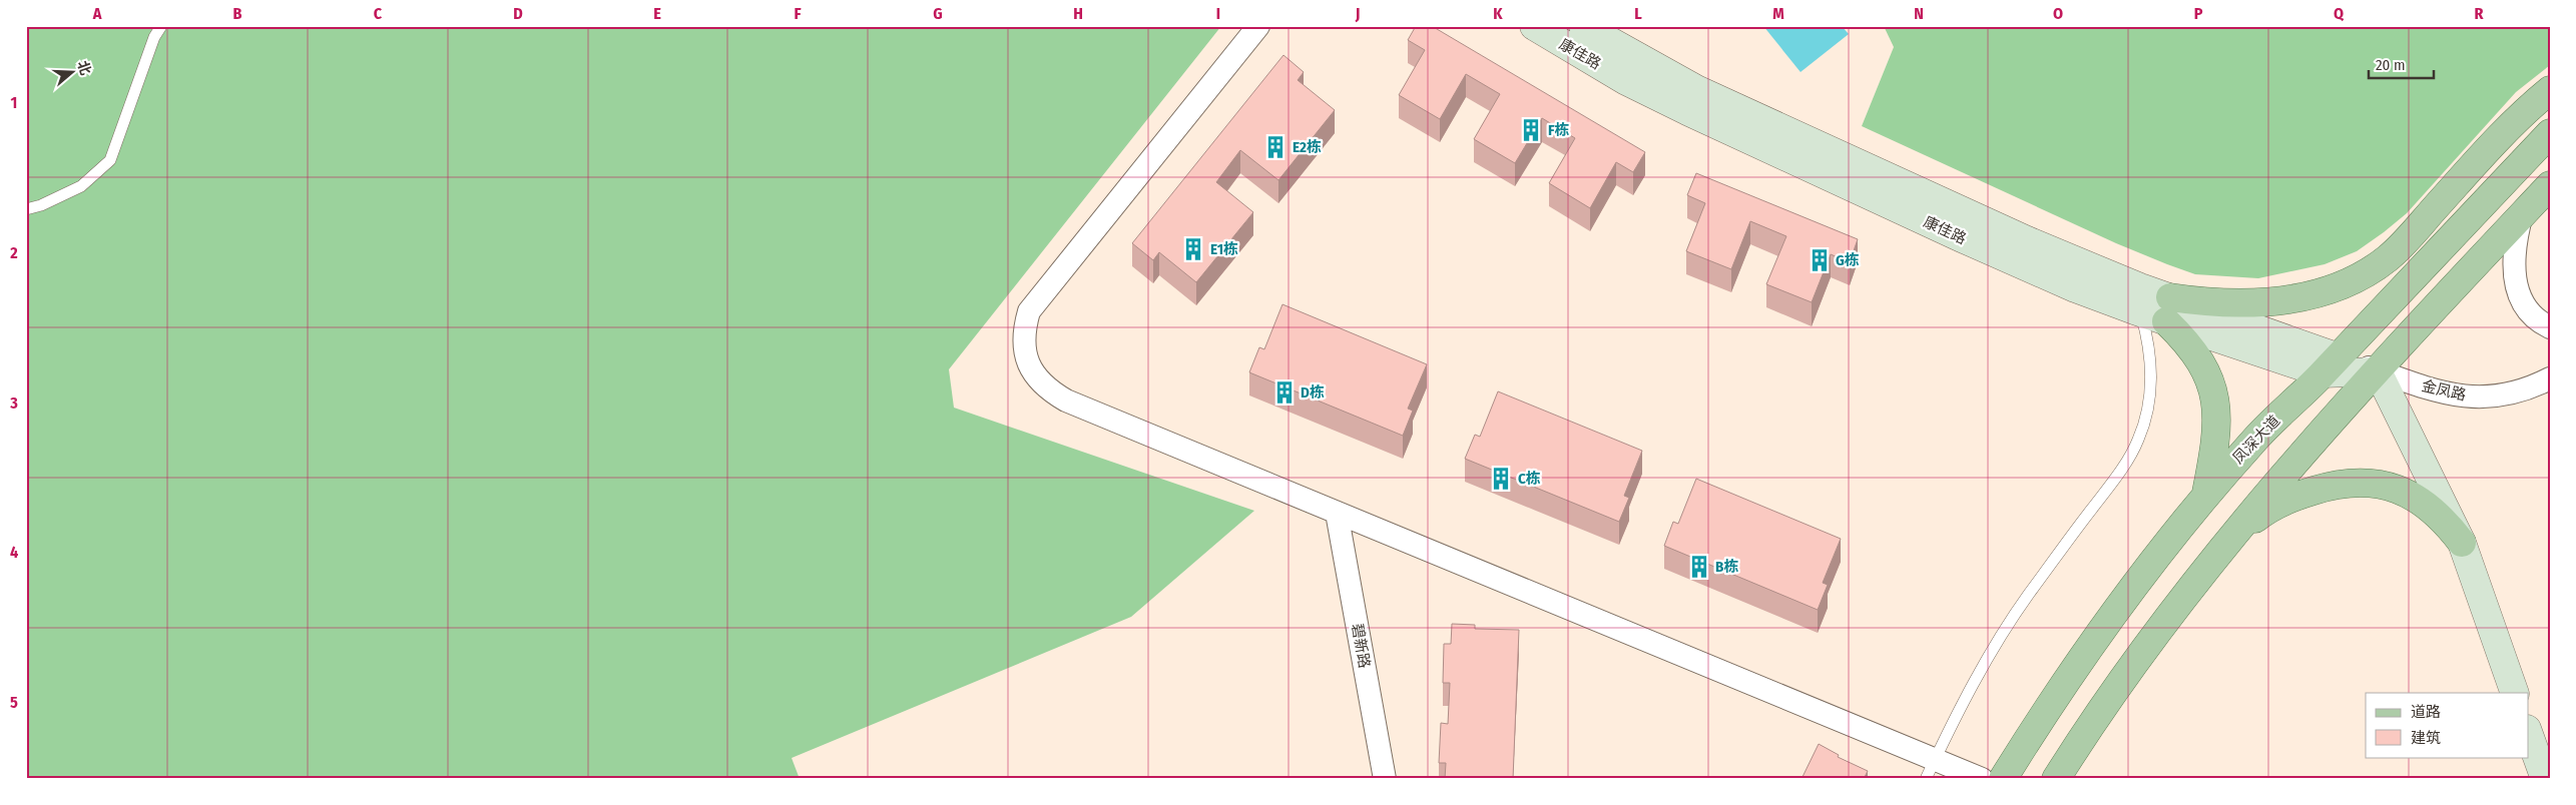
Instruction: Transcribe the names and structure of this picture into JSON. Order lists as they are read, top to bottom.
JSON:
{
  "streets": {
    "main road": ["凤深大道"],
    "street": ["康佳路", "金凤路", "碧新路"]
  },
  "crossings": [
    ["康佳路", "金凤路"],
    ["康佳路", "凤深大道"]
  ],
  "places": {
    "building": [
      "F栋",
      "E2栋",
      "E1栋",
      "G栋",
      "D栋",
      "C栋",
      "B栋"
    ]
  },
  "legend": ["道路", "建筑"],
  "scale_bar": "20 m",
  "north": "right",
  "grid": {
    "columns": [
      "A",
      "B",
      "C",
      "D",
      "E",
      "F",
      "G",
      "H",
      "I",
      "J",
      "K",
      "L",
      "M",
      "N",
      "O",
      "P",
      "Q",
      "R"
    ],
    "rows": [
      "1",
      "2",
      "3",
      "4",
      "5"
    ]
  }
}
